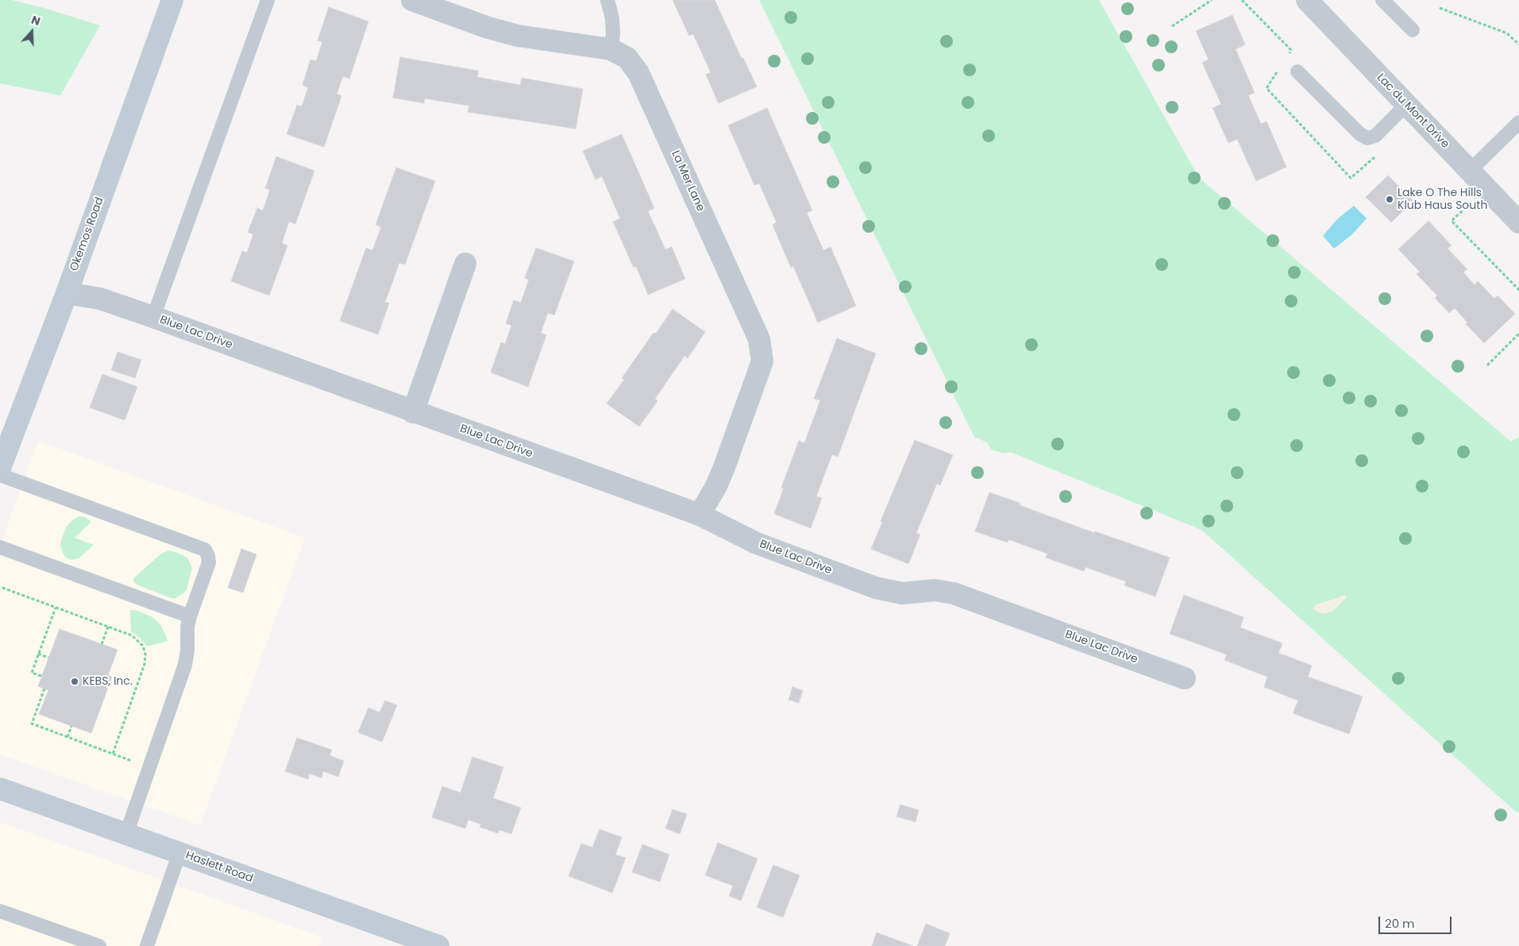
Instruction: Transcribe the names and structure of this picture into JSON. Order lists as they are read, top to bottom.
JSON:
{
  "streets": {
    "street": [
      "Lac du Mont Drive",
      "La Mer Lane",
      "Okemos Road",
      "Blue Lac Drive",
      "Haslett Road"
    ]
  },
  "crossings": [
    ["La Mer Lane", "Blue Lac Drive"],
    ["Okemos Road", "Blue Lac Drive"]
  ],
  "places": ["Lake O The Hills Klub Haus South", "KEBS, Inc."],
  "scale_bar": "20 m",
  "north": "top"
}
